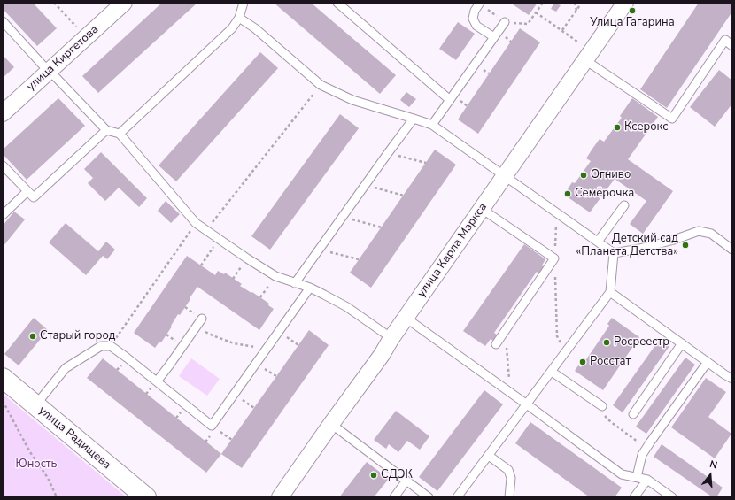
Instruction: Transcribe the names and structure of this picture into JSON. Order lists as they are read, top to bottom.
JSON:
{
  "streets": {
    "street": ["улица Киргетова", "улица Карла Маркса", "улица Радищева"]
  },
  "parks": ["Юность"],
  "places": [
    "Улица Гагарина",
    "Ксерокс",
    "Огниво",
    "Семёрочка",
    "Детский сад «Планета Детства»",
    "Старый город",
    "Росреестр",
    "Росстат",
    "СДЭК"
  ],
  "north": "top"
}
